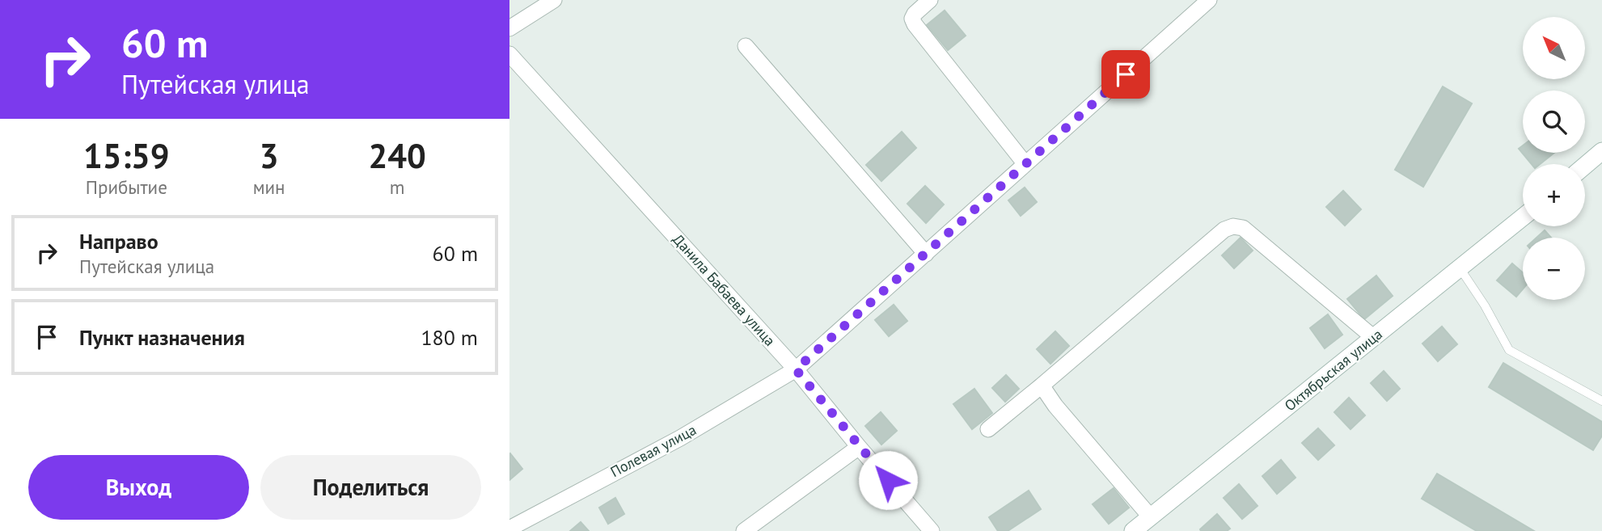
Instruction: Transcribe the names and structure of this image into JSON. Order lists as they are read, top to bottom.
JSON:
{
  "streets": {
    "street": ["Данила Бабаева улица", "Октябрьская улица", "Полевая улица"]
  },
  "crossings": [
    ["Данила Бабаева улица", "Полевая улица"]
  ],
  "north": "top left",
  "page": {
    "turn": ["60 m", "Путейская улица"],
    "map_buttons": ["+", "−"],
    "eta": [
      "15:59",
      "Прибытие",
      "3",
      "мин",
      "240",
      "m"
    ],
    "list": [
      {
        "name": "Направо",
        "note": "Путейская улица",
        "value": "60 m"
      },
      {
        "name": "Пункт назначения",
        "value": "180 m"
      }
    ],
    "buttons": ["Выход", "Поделиться"]
  }
}
